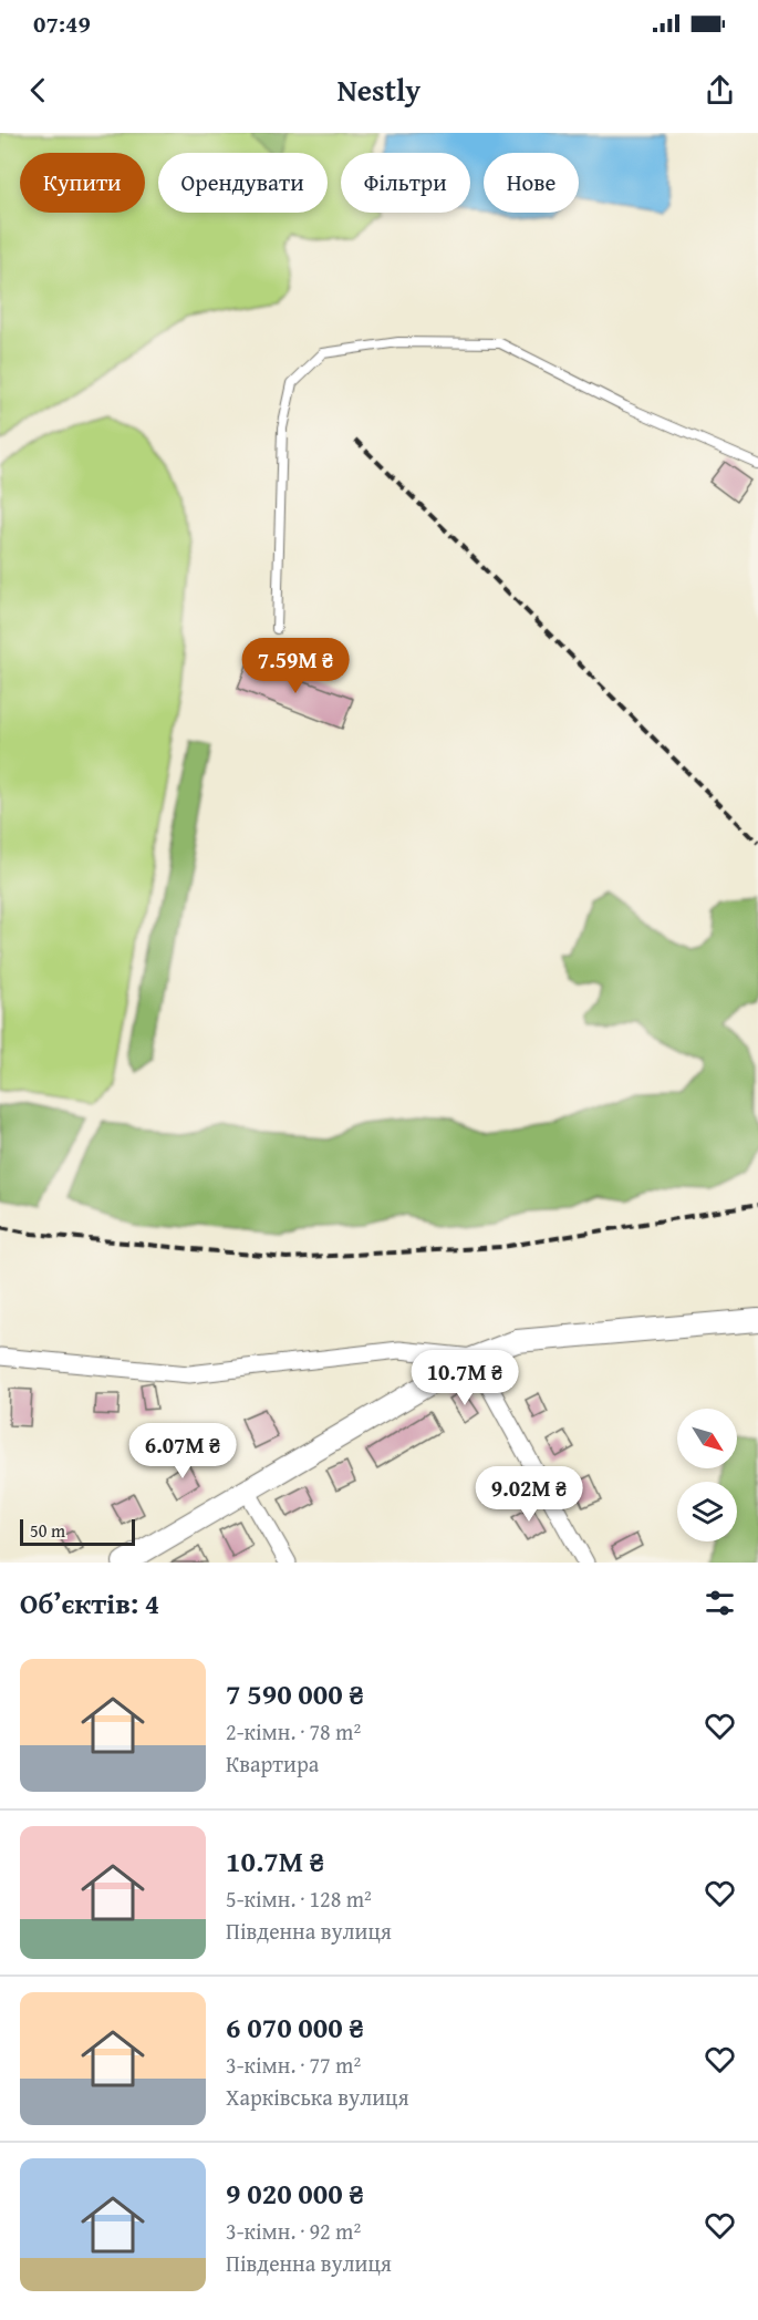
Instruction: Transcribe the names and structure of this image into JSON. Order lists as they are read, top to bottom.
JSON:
{
  "scale_bar": "50 m",
  "north": "bottom right",
  "page": {
    "status": "07:49",
    "header": "Nestly",
    "chip": [
      "Купити",
      "Орендувати",
      "Фільтри",
      "Нове"
    ],
    "price": [
      "7.59M ₴",
      "10.7M ₴",
      "6.07M ₴",
      "9.02M ₴"
    ],
    "scale": "50 m",
    "heading": "Об’єктів: 4",
    "list": [
      {
        "name": "7 590 000 ₴",
        "note": "2-кімн. · 78 m² · Квартира"
      },
      {
        "name": "10.7M ₴",
        "note": "5-кімн. · 128 m² · Південна вулиця"
      },
      {
        "name": "6 070 000 ₴",
        "note": "3-кімн. · 77 m² · Харківська вулиця"
      },
      {
        "name": "9 020 000 ₴",
        "note": "3-кімн. · 92 m² · Південна вулиця"
      }
    ]
  }
}
